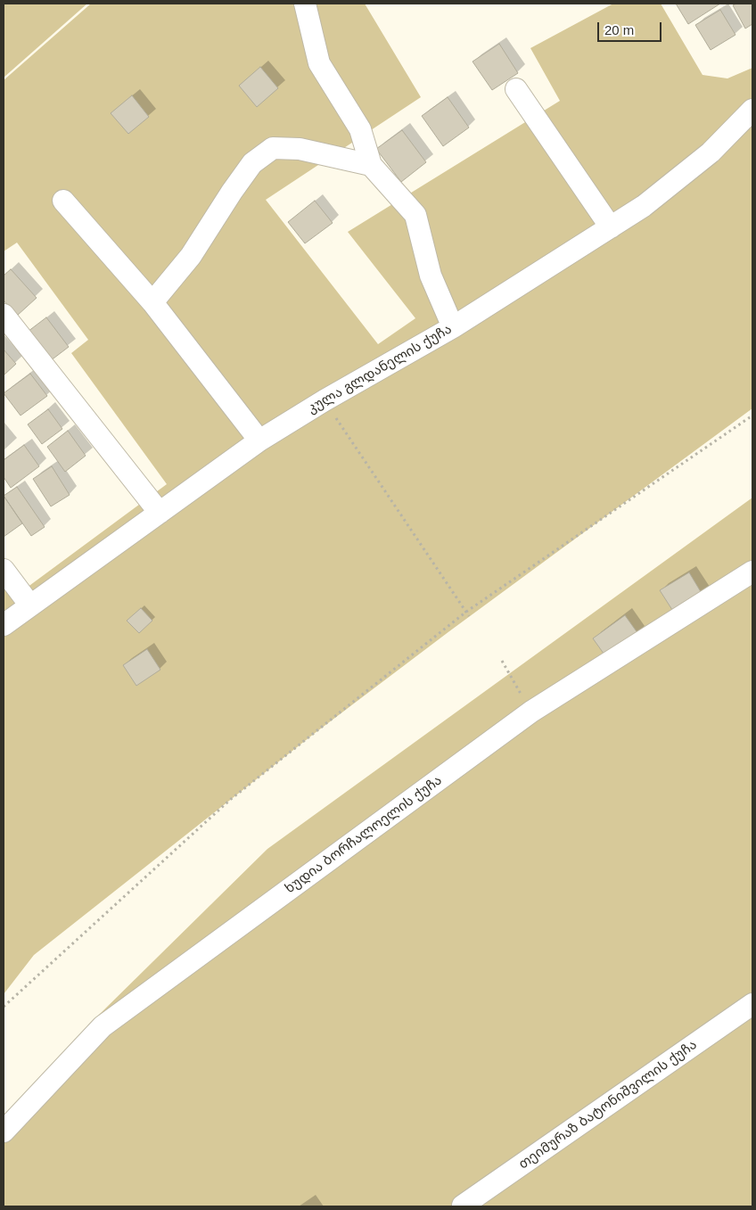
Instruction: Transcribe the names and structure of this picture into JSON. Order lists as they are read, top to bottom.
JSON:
{
  "streets": {
    "street": ["კულა გლდანელის ქუჩა", "ხუდია ბორჩალოელის ქუჩა", "თეიმურაზ ბატონიშვილის ქუჩა"]
  },
  "scale_bar": "20 m"
}
